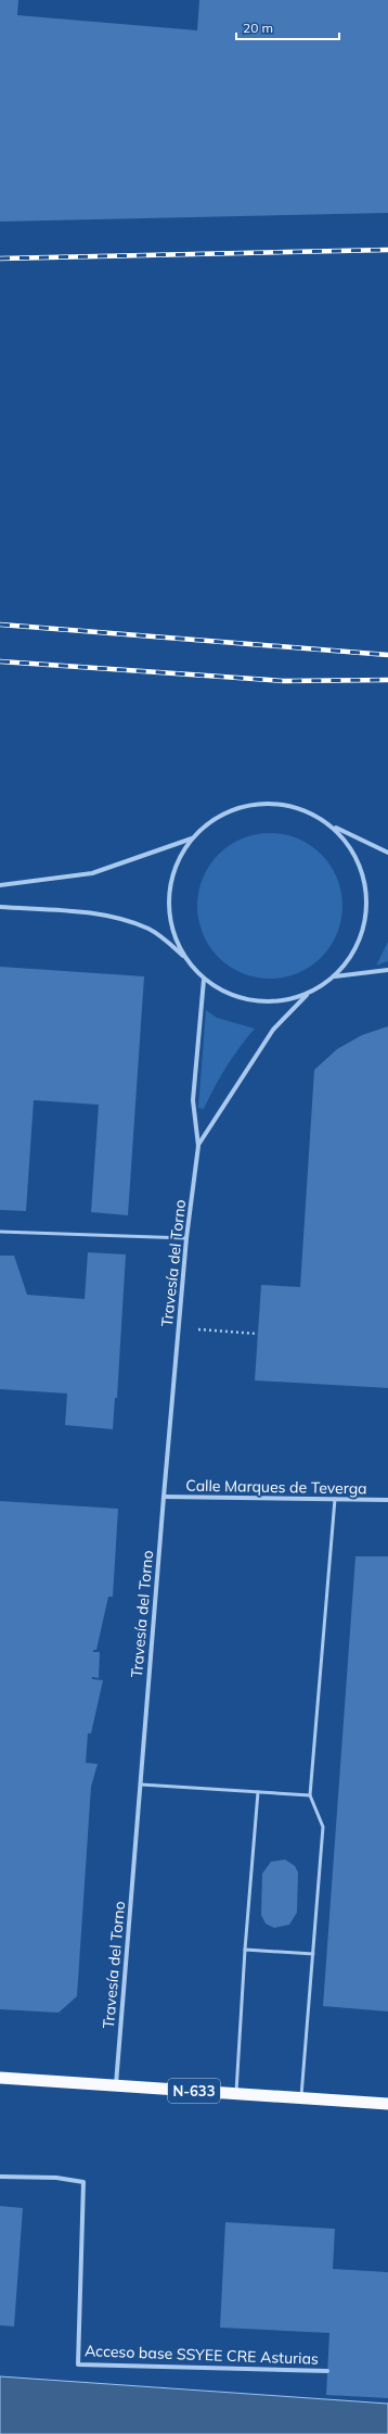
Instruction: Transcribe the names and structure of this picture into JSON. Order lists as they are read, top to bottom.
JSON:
{
  "streets": {
    "highway": ["N-633"],
    "street": ["Travesía del Torno", "Calle Marques de Teverga", "Acceso base SSYEE CRE Asturias"]
  },
  "crossings": [
    ["Travesía del Torno", "Calle Marques de Teverga"],
    ["Travesía del Torno", "N-633"]
  ],
  "scale_bar": "20 m"
}
